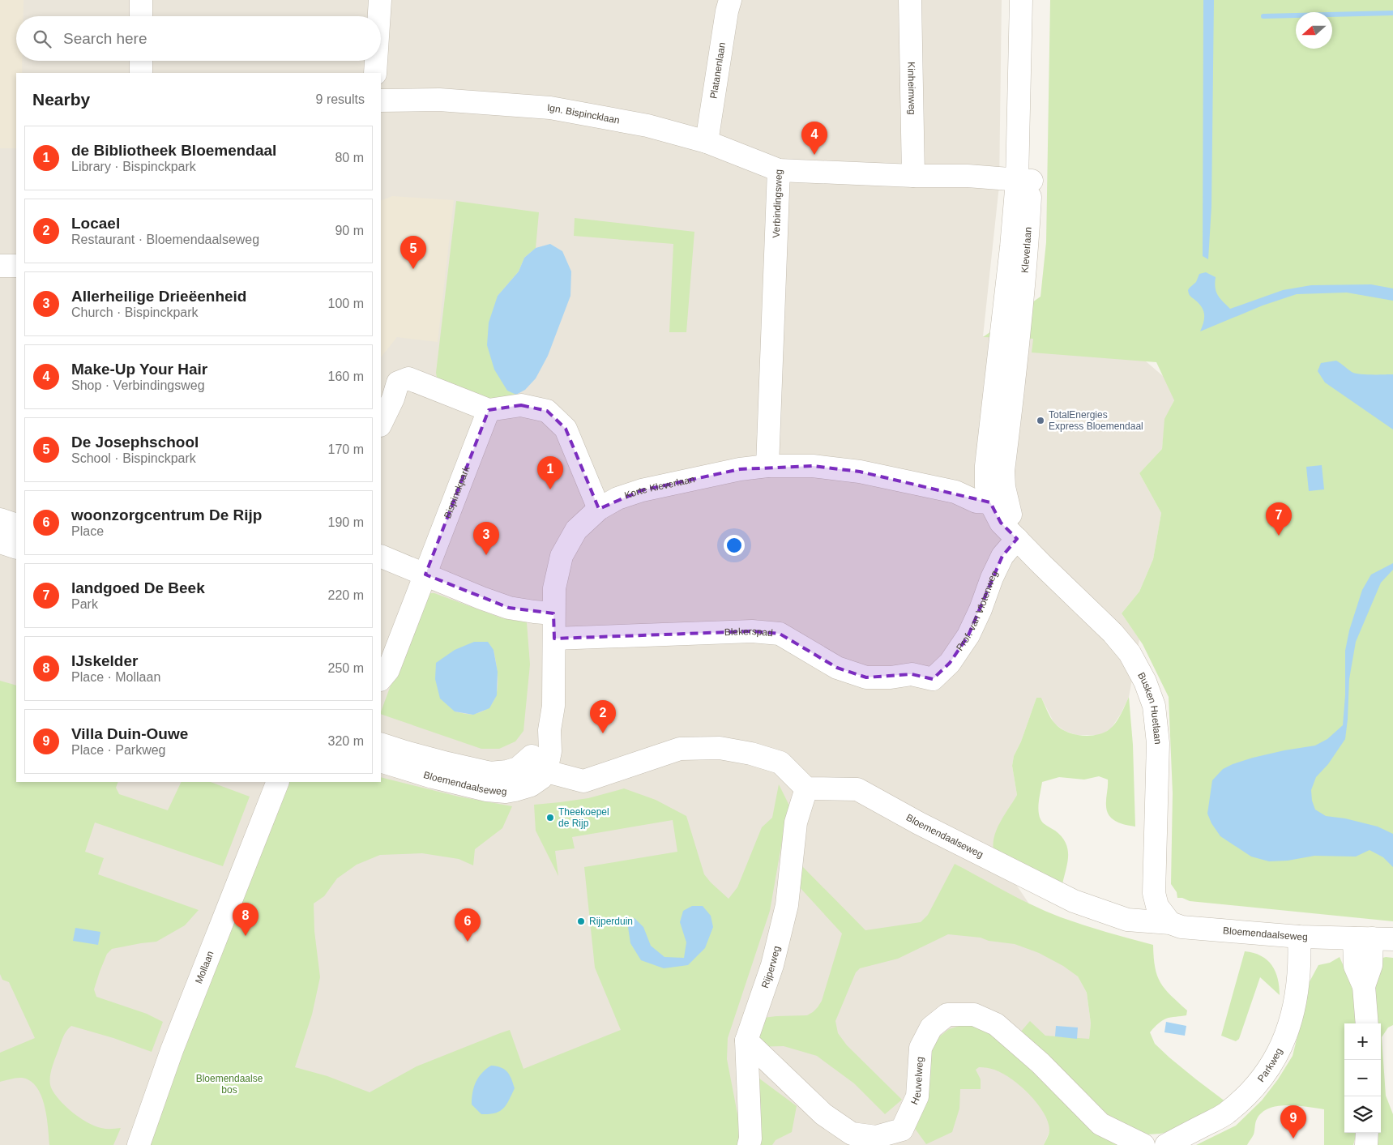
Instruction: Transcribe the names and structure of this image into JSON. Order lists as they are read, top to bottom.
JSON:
{
  "streets": {
    "street": [
      "Platanenlaan",
      "Kinheimweg",
      "Ign. Bispincklaan",
      "Verbindingsweg",
      "Kleverlaan",
      "Korte Kleverlaan",
      "Bispinckpark",
      "Prof. van Vlotenweg",
      "Blekerspad",
      "Busken Huetlaan",
      "Bloemendaalseweg",
      "Mollaan",
      "Rijperweg",
      "Parkweg",
      "Heuvelweg"
    ]
  },
  "crossings": [
    ["Platanenlaan", "Ign. Bispincklaan"],
    ["Kinheimweg", "Verbindingsweg"],
    ["Ign. Bispincklaan", "Verbindingsweg"],
    ["Verbindingsweg", "Kleverlaan"],
    ["Verbindingsweg", "Korte Kleverlaan"],
    ["Kleverlaan", "Korte Kleverlaan"],
    ["Kleverlaan", "Busken Huetlaan"],
    ["Korte Kleverlaan", "Blekerspad"],
    ["Korte Kleverlaan", "Busken Huetlaan"],
    ["Korte Kleverlaan", "Bloemendaalseweg"],
    ["Prof. van Vlotenweg", "Blekerspad"],
    ["Prof. van Vlotenweg", "Busken Huetlaan"],
    ["Busken Huetlaan", "Bloemendaalseweg"],
    ["Bloemendaalseweg", "Rijperweg"],
    ["Bloemendaalseweg", "Parkweg"],
    ["Rijperweg", "Heuvelweg"]
  ],
  "parks": ["Bloemendaalse bos"],
  "places": ["TotalEnergies Express Bloemendaal", "Theekoepel de Rijp", "Rijperduin"],
  "north": "left",
  "page": {
    "search": "Search here",
    "heading": ["Nearby", "9 results"],
    "pins": [
      "4",
      "5",
      "1",
      "7",
      "3",
      "2",
      "8",
      "6",
      "9"
    ],
    "list": [
      {
        "mark": "1",
        "name": "de Bibliotheek Bloemendaal",
        "note": "Library · Bispinckpark",
        "value": "80 m"
      },
      {
        "mark": "2",
        "name": "Locael",
        "note": "Restaurant · Bloemendaalseweg",
        "value": "90 m"
      },
      {
        "mark": "3",
        "name": "Allerheilige Drieëenheid",
        "note": "Church · Bispinckpark",
        "value": "100 m"
      },
      {
        "mark": "4",
        "name": "Make-Up Your Hair",
        "note": "Shop · Verbindingsweg",
        "value": "160 m"
      },
      {
        "mark": "5",
        "name": "De Josephschool",
        "note": "School · Bispinckpark",
        "value": "170 m"
      },
      {
        "mark": "6",
        "name": "woonzorgcentrum De Rijp",
        "note": "Place",
        "value": "190 m"
      },
      {
        "mark": "7",
        "name": "landgoed De Beek",
        "note": "Park",
        "value": "220 m"
      },
      {
        "mark": "8",
        "name": "IJskelder",
        "note": "Place · Mollaan",
        "value": "250 m"
      },
      {
        "mark": "9",
        "name": "Villa Duin-Ouwe",
        "note": "Place · Parkweg",
        "value": "320 m"
      }
    ],
    "map_buttons": ["+", "−"]
  }
}
